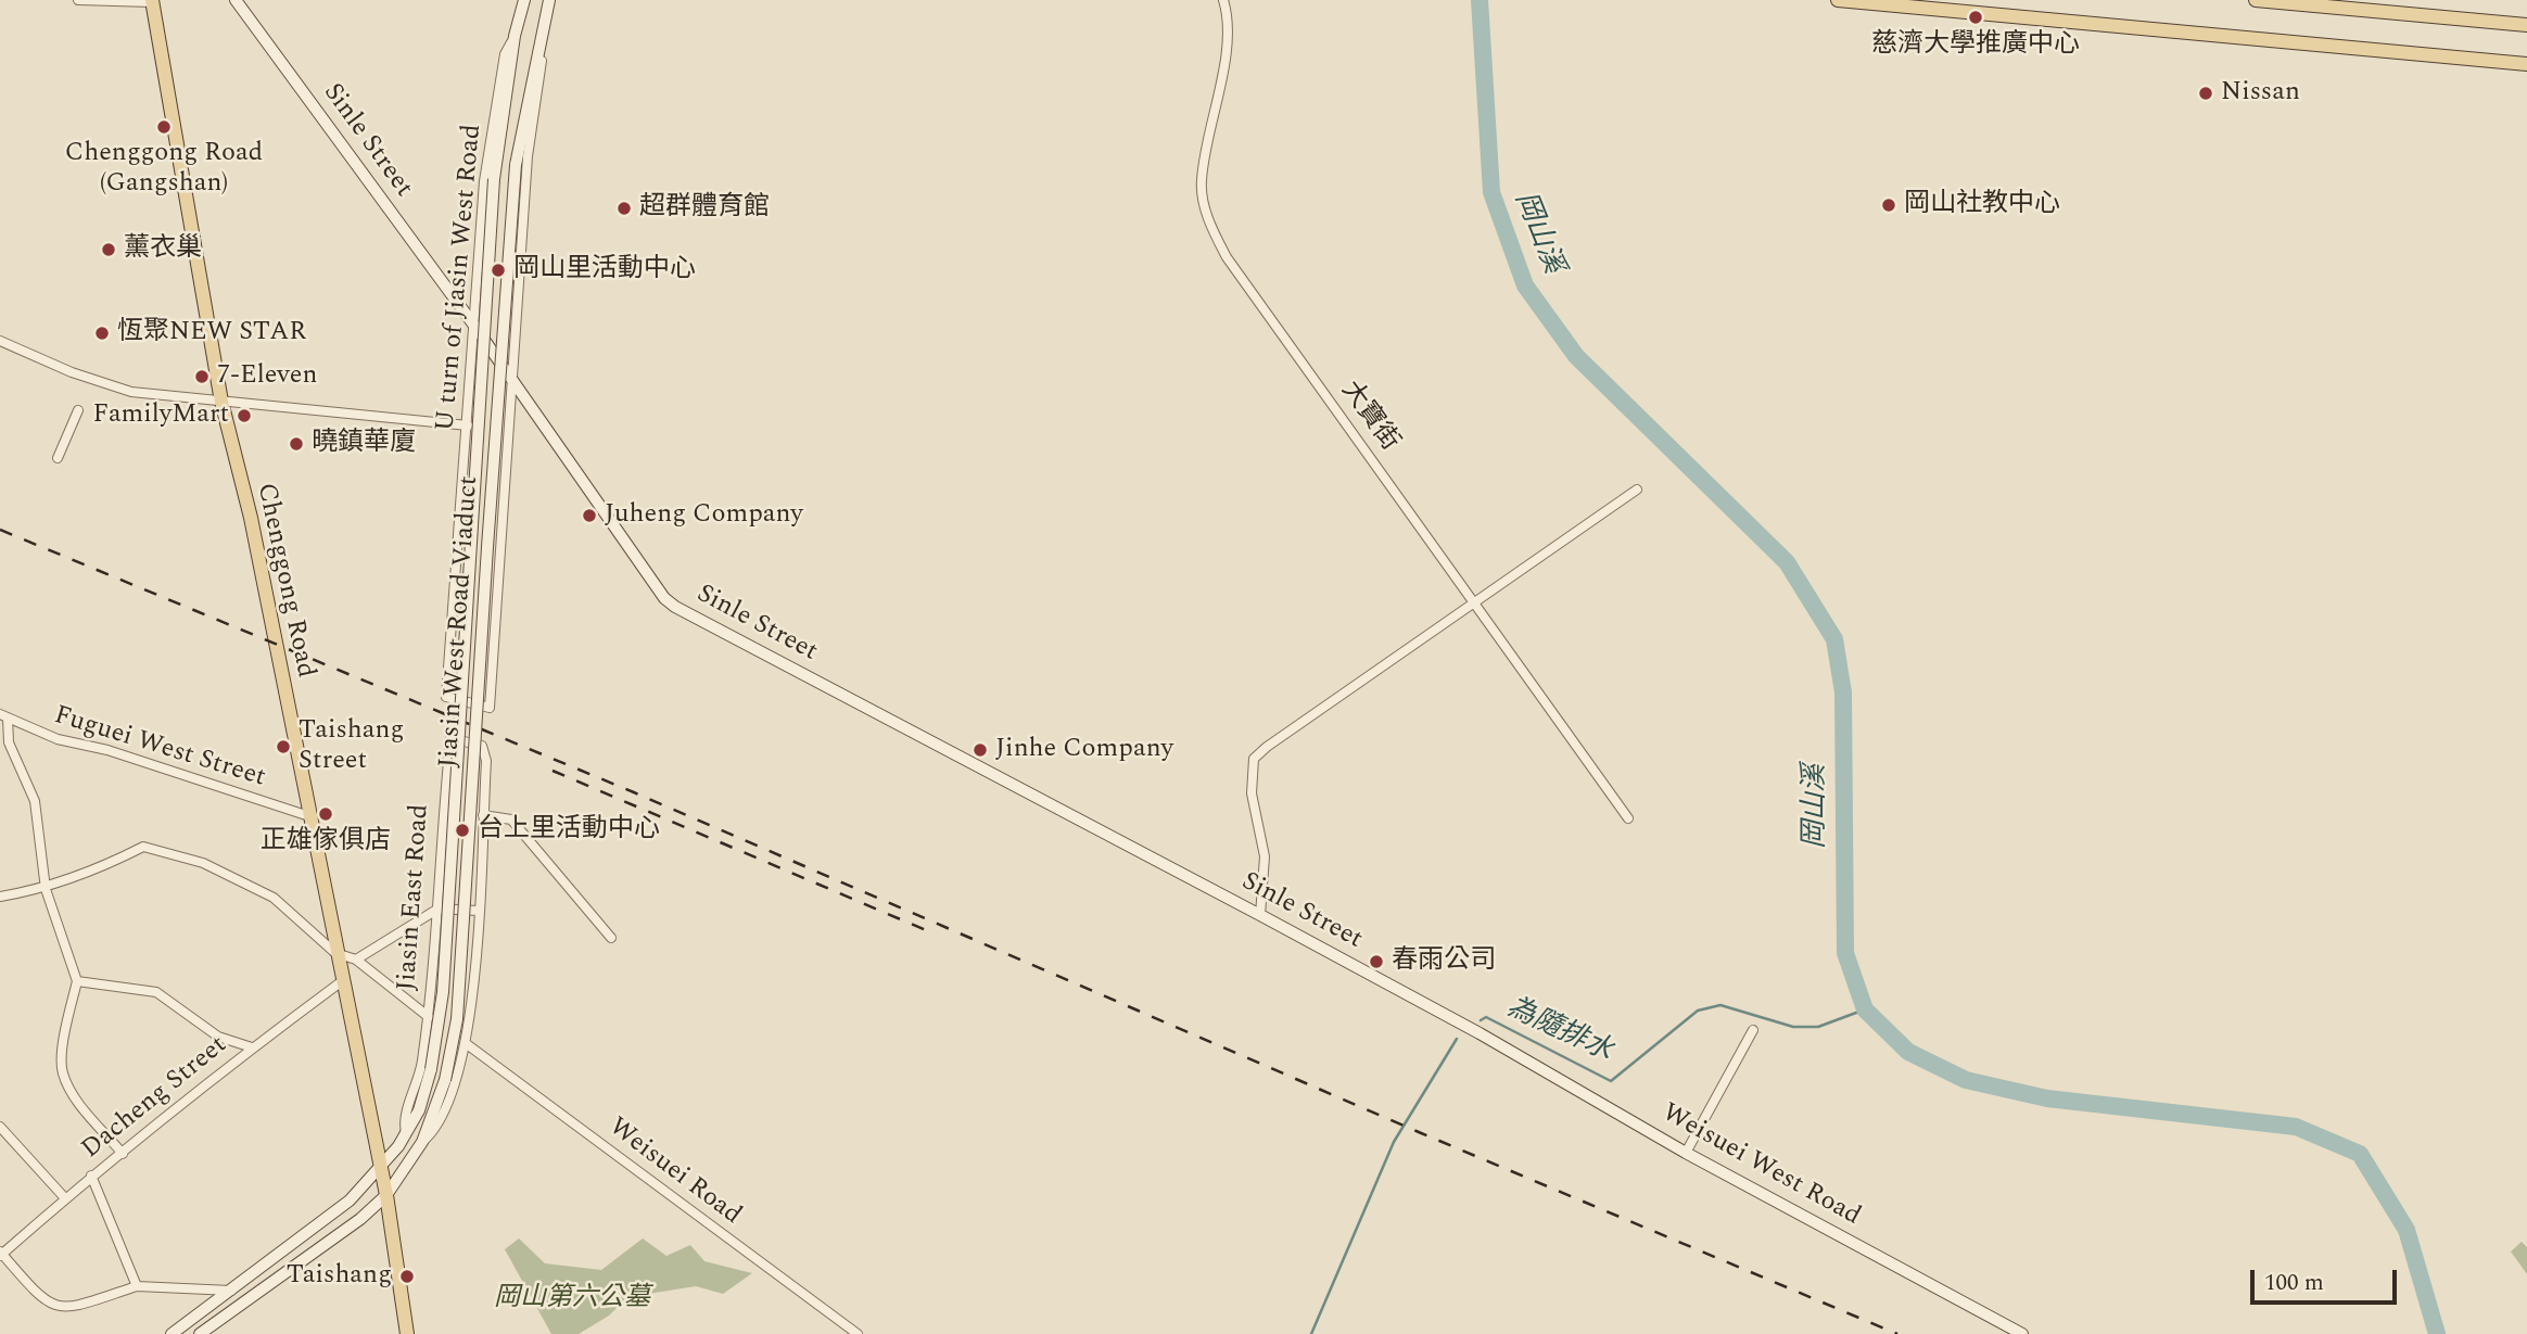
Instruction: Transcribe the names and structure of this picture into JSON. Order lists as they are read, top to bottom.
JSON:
{
  "streets": {
    "main road": ["Chenggong Road"],
    "street": [
      "Sinle Street",
      "U turn of Jiasin West Road",
      "大寶街",
      "Jiasin West Road Viaduct",
      "Fuguei West Street",
      "Jiasin East Road",
      "Dacheng Street",
      "Weisuei West Road",
      "Weisuei Road"
    ]
  },
  "crossings": [
    ["Sinle Street", "U turn of Jiasin West Road"],
    ["Sinle Street", "Weisuei West Road"],
    ["U turn of Jiasin West Road", "Jiasin West Road Viaduct"],
    ["Chenggong Road", "Fuguei West Street"],
    ["Chenggong Road", "Jiasin East Road"],
    ["Chenggong Road", "Dacheng Street"],
    ["Jiasin West Road Viaduct", "Jiasin East Road"],
    ["Jiasin East Road", "Weisuei Road"]
  ],
  "water": ["岡山溪", "為隨排水"],
  "parks": ["岡山第六公墓"],
  "places": [
    "慈濟大學推廣中心",
    "Nissan",
    "Chenggong Road (Gangshan)",
    "岡山社教中心",
    "超群體育館",
    "薰衣巢",
    "岡山里活動中心",
    "恆聚NEW STAR",
    "7-Eleven",
    "FamilyMart",
    "曉鎮華廈",
    "Juheng Company",
    "Taishang Street",
    "Jinhe Company",
    "正雄傢俱店",
    "台上里活動中心",
    "春雨公司",
    "Taishang"
  ],
  "scale_bar": "100 m"
}
